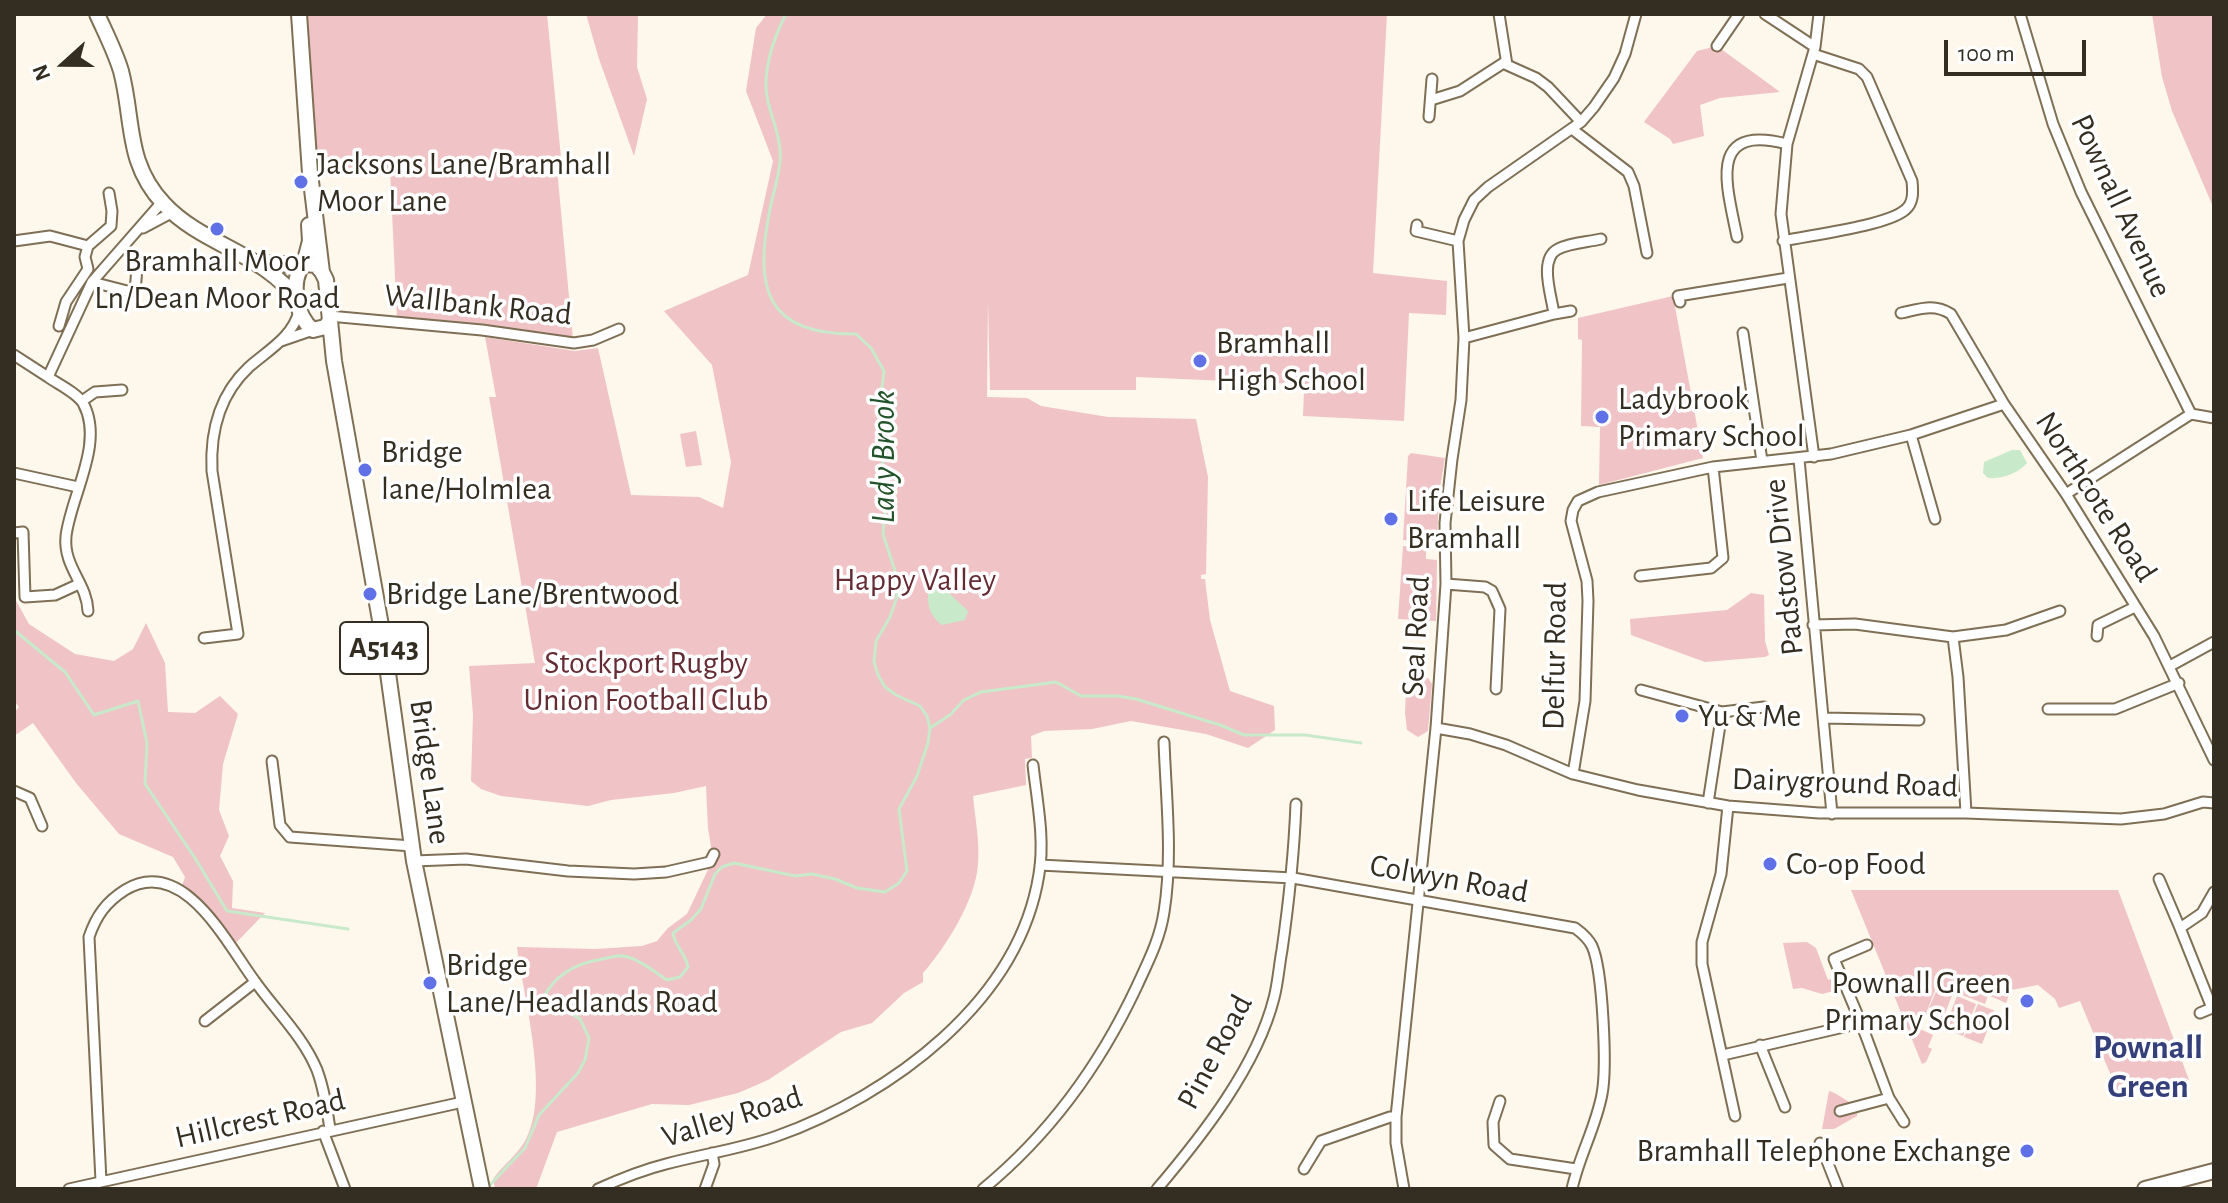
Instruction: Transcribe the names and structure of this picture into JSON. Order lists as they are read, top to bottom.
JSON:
{
  "streets": {
    "main road": ["A5143", "Bridge Lane"],
    "street": [
      "Pownall Avenue",
      "Wallbank Road",
      "Northcote Road",
      "Padstow Drive",
      "Seal Road",
      "Delfur Road",
      "Dairyground Road",
      "Colwyn Road",
      "Pine Road",
      "Valley Road",
      "Hillcrest Road"
    ]
  },
  "crossings": [
    ["Wallbank Road", "Bridge Lane"],
    ["Northcote Road", "Delfur Road"],
    ["Padstow Drive", "Delfur Road"],
    ["Padstow Drive", "Dairyground Road"],
    ["Seal Road", "Dairyground Road"],
    ["Seal Road", "Colwyn Road"],
    ["Delfur Road", "Dairyground Road"],
    ["Bridge Lane", "Hillcrest Road"],
    ["Colwyn Road", "Pine Road"],
    ["Colwyn Road", "Valley Road"]
  ],
  "districts": ["Pownall Green"],
  "water": ["Lady Brook"],
  "parks": ["Happy Valley", "Stockport Rugby Union Football Club"],
  "places": [
    "Jacksons Lane/Bramhall Moor Lane",
    "Bramhall Moor Ln/Dean Moor Road",
    "Bramhall High School",
    "Ladybrook Primary School",
    "Bridge lane/Holmlea",
    "Life Leisure Bramhall",
    "Bridge Lane/Brentwood",
    "Yu & Me",
    "Co-op Food",
    "Bridge Lane/Headlands Road",
    "Pownall Green Primary School",
    "Bramhall Telephone Exchange"
  ],
  "scale_bar": "100 m",
  "north": "left"
}
